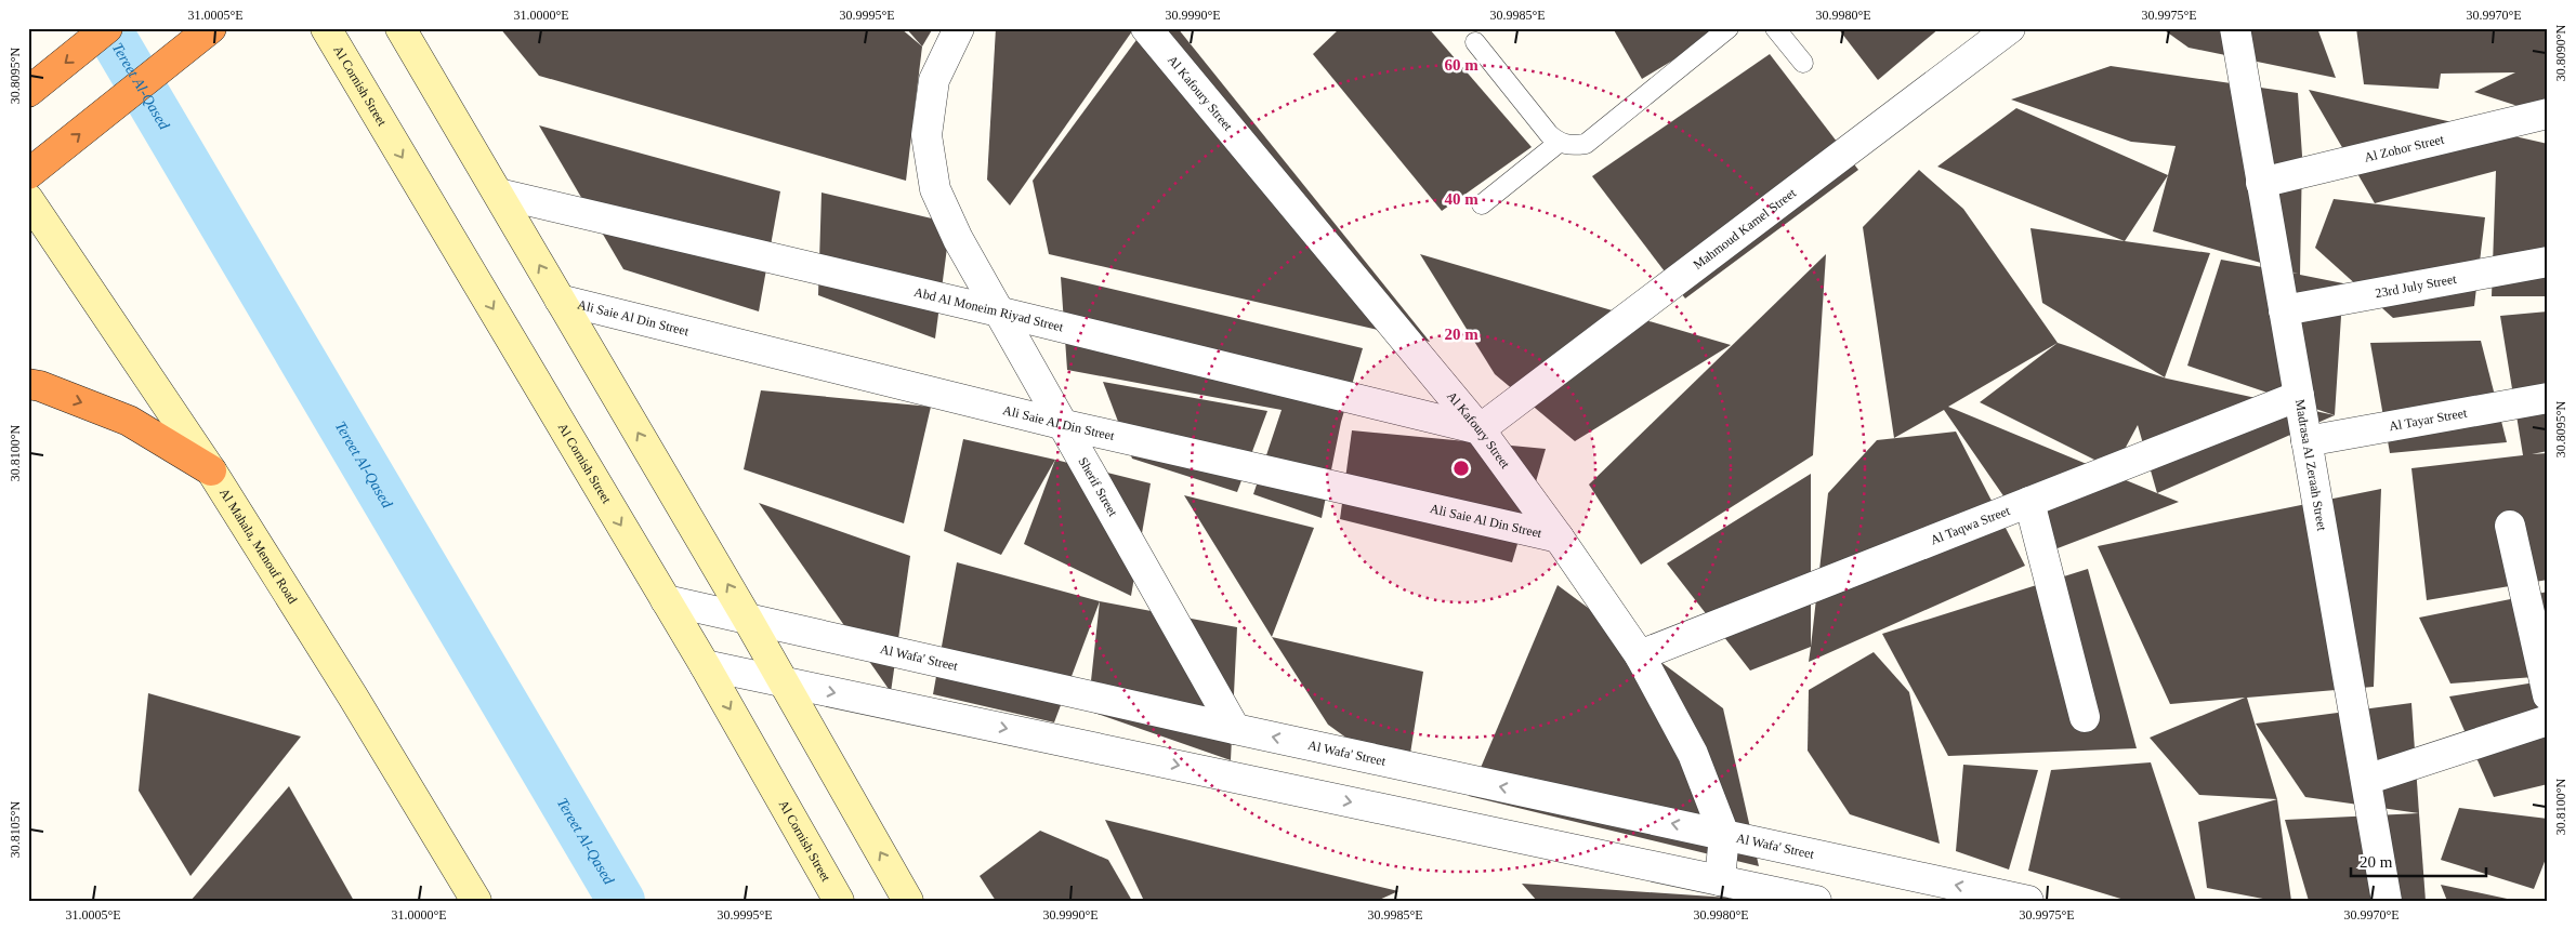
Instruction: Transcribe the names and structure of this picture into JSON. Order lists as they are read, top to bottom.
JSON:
{
  "streets": {
    "main road": ["Al Cornish Street", "Al Mahala, Menouf Road"],
    "street": [
      "Al Kafoury Street",
      "Al Zohor Street",
      "Mahmoud Kamel Street",
      "23rd July Street",
      "Abd Al Moneim Riyad Street",
      "Ali Saie Al Din Street",
      "Al Tayar Street",
      "Madrasa Al Zeraah Street",
      "Sherif Street",
      "Al Taqwa Street",
      "Al Wafa' Street"
    ]
  },
  "crossings": [
    ["Al Cornish Street", "Al Wafa' Street"],
    ["Al Kafoury Street", "Mahmoud Kamel Street"],
    ["Al Kafoury Street", "Abd Al Moneim Riyad Street"],
    ["Al Kafoury Street", "Ali Saie Al Din Street"],
    ["Al Kafoury Street", "Al Taqwa Street"],
    ["Al Kafoury Street", "Al Wafa' Street"],
    ["Al Zohor Street", "Madrasa Al Zeraah Street"],
    ["Mahmoud Kamel Street", "Abd Al Moneim Riyad Street"],
    ["23rd July Street", "Madrasa Al Zeraah Street"],
    ["Abd Al Moneim Riyad Street", "Sherif Street"],
    ["Ali Saie Al Din Street", "Sherif Street"],
    ["Al Tayar Street", "Madrasa Al Zeraah Street"],
    ["Madrasa Al Zeraah Street", "Al Taqwa Street"],
    ["Sherif Street", "Al Wafa' Street"]
  ],
  "water": ["Tereet Al-Qased"],
  "scale_bar": "20 m",
  "coordinates": [
    "31.0005°E",
    "31.0000°E",
    "30.9995°E",
    "30.9990°E",
    "30.9985°E",
    "30.9980°E",
    "30.9975°E",
    "30.9970°E",
    "30.8090°N",
    "30.8095°N",
    "30.8100°N",
    "30.8105°N"
  ],
  "rings": ["60 m", "40 m", "20 m"]
}
